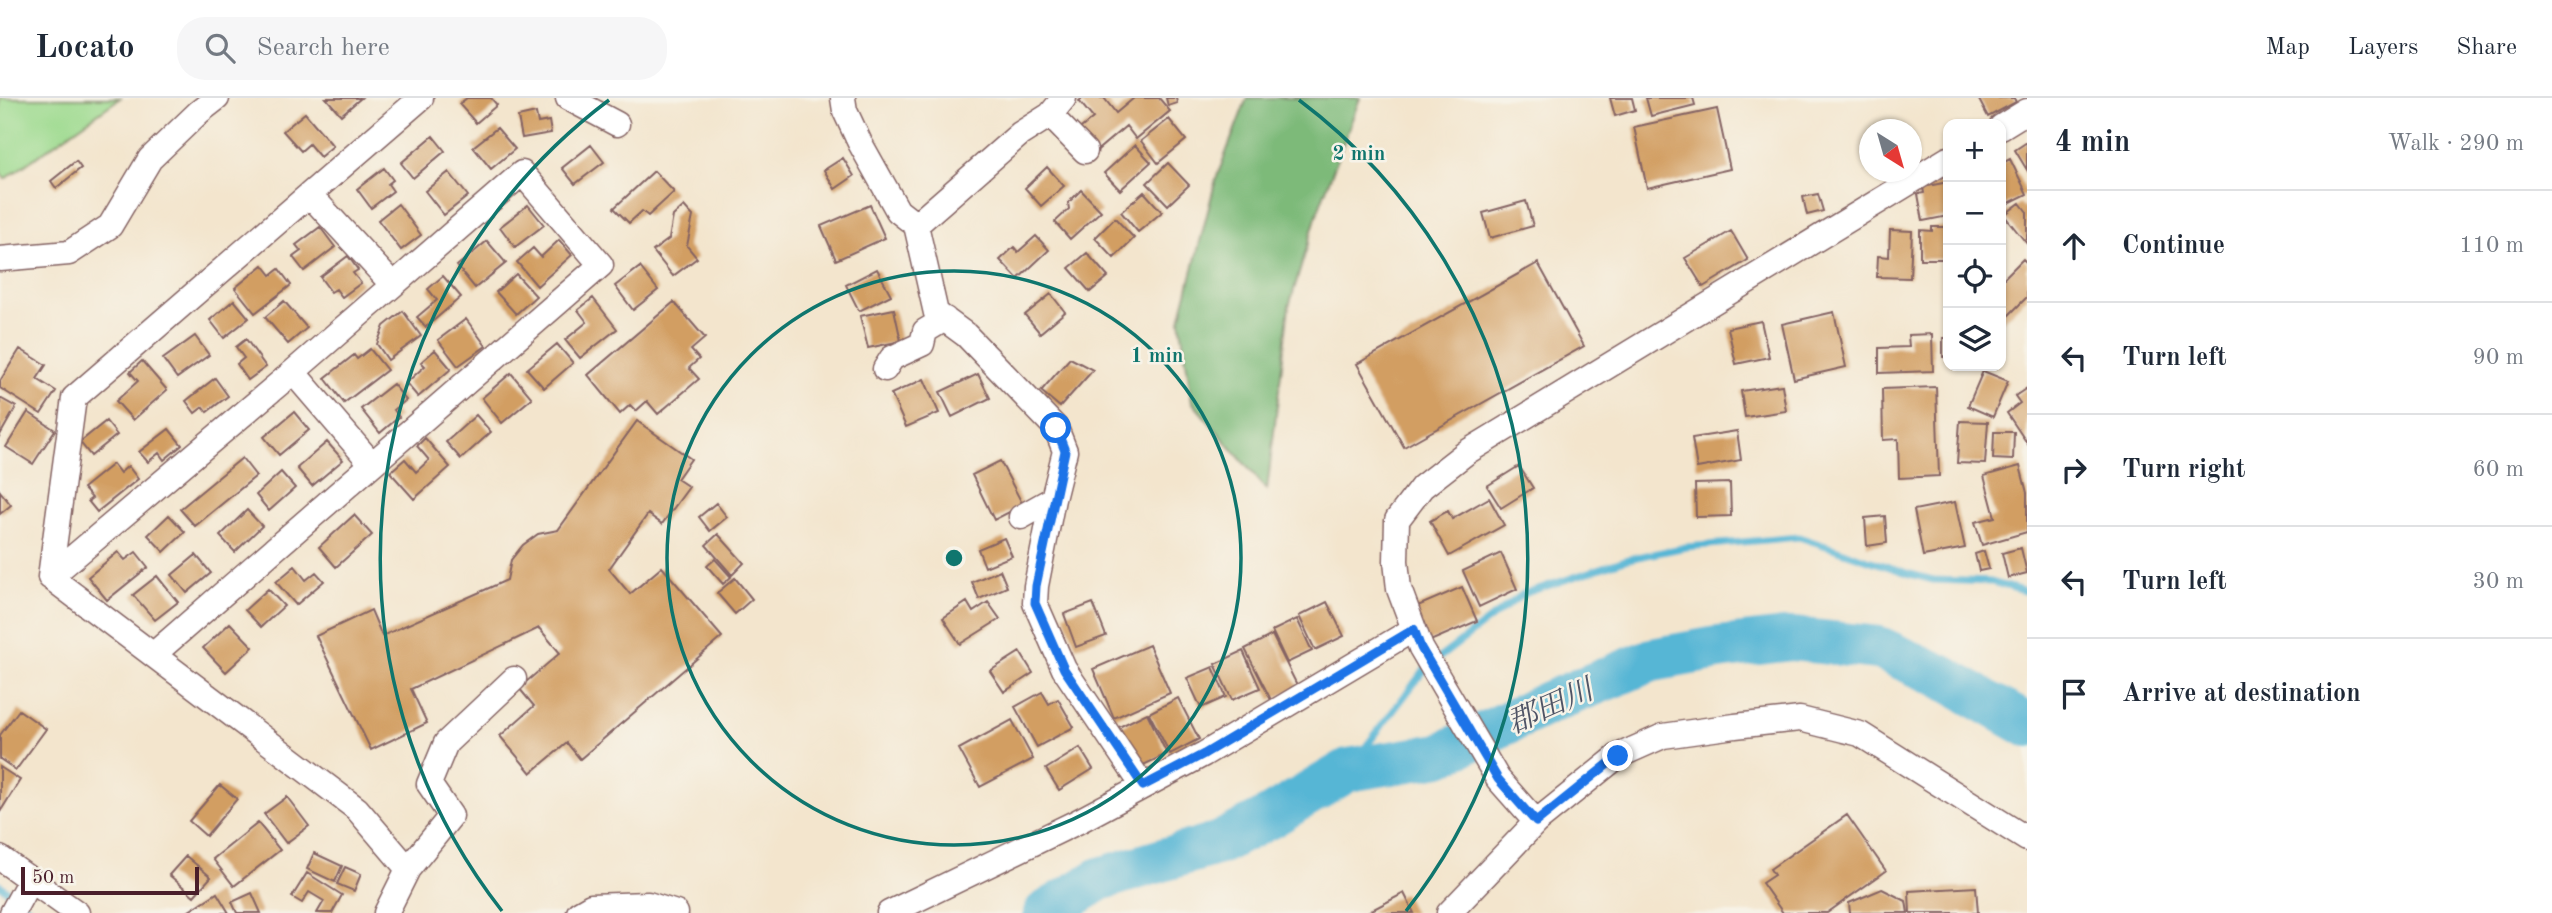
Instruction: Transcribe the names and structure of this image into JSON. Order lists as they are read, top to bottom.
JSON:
{
  "water": ["郡田川"],
  "scale_bar": "50 m",
  "north": "bottom right",
  "page": {
    "header": "Locato",
    "search": "Search here",
    "nav": ["Map", "Layers", "Share"],
    "heading": ["4 min", "Walk · 290 m"],
    "map_buttons": ["+", "−"],
    "list": [
      ["Continue", "110 m"],
      ["Turn left", "90 m"],
      ["Turn right", "60 m"],
      ["Turn left", "30 m"],
      "Arrive at destination"
    ],
    "scale": "50 m"
  },
  "rings": ["2 min", "1 min"]
}
